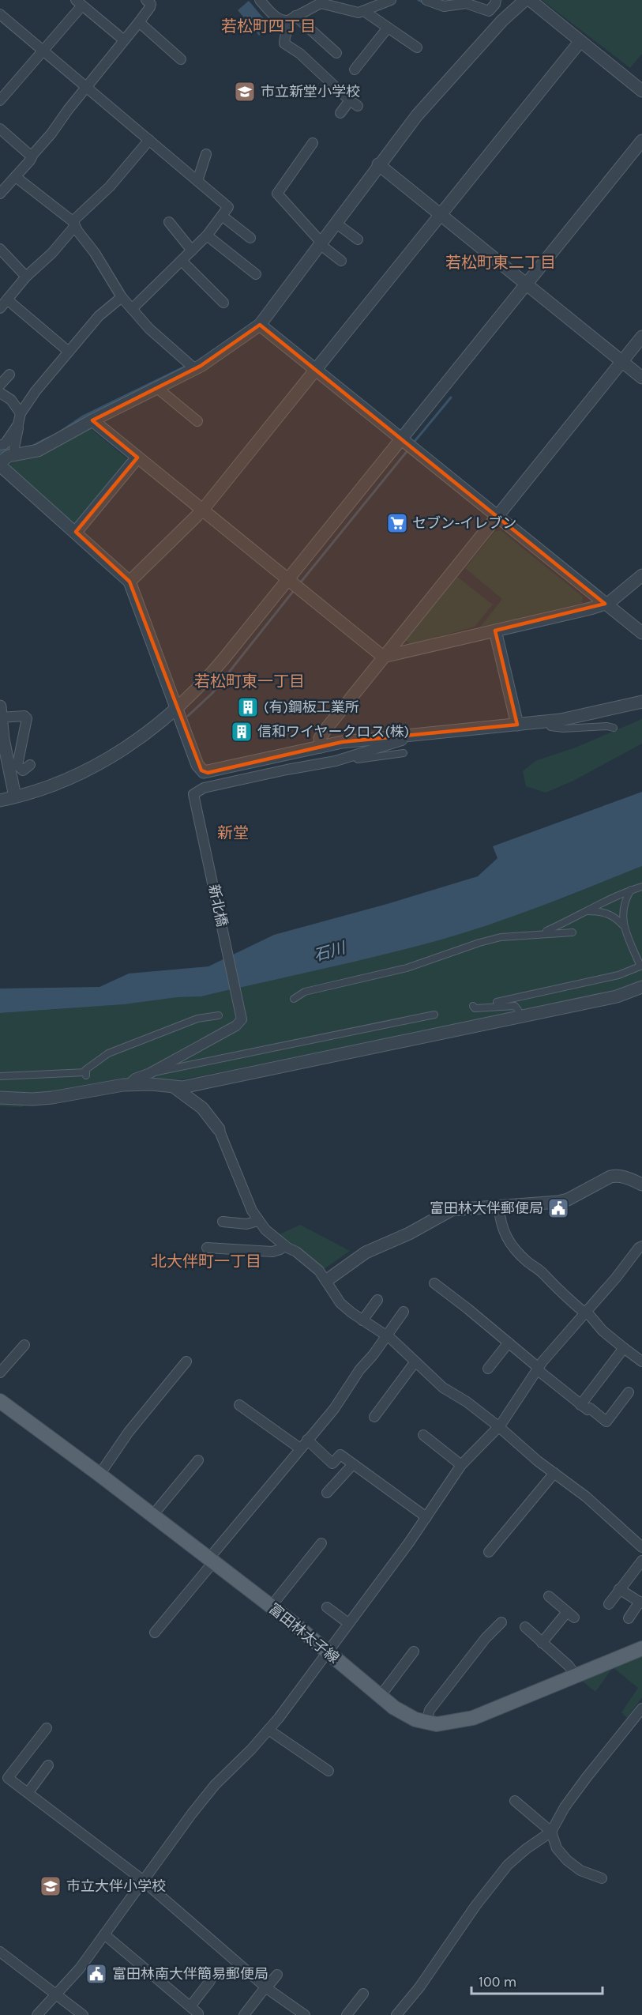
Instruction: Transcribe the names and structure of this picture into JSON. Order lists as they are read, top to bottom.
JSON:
{
  "streets": {
    "main road": ["富田林太子線"],
    "street": ["新北橋"]
  },
  "districts": [
    "若松町四丁目",
    "若松町東二丁目",
    "若松町東一丁目",
    "新堂",
    "北大伴町一丁目"
  ],
  "water": ["石川"],
  "places": {
    "school or university": ["市立新堂小学校", "市立大伴小学校"],
    "supermarket": ["セブン-イレブン"],
    "building": ["(有)鋼板工業所", "信和ワイヤークロス(株)"],
    "public building": ["富田林大伴郵便局", "富田林南大伴簡易郵便局"]
  },
  "scale_bar": "100 m"
}
